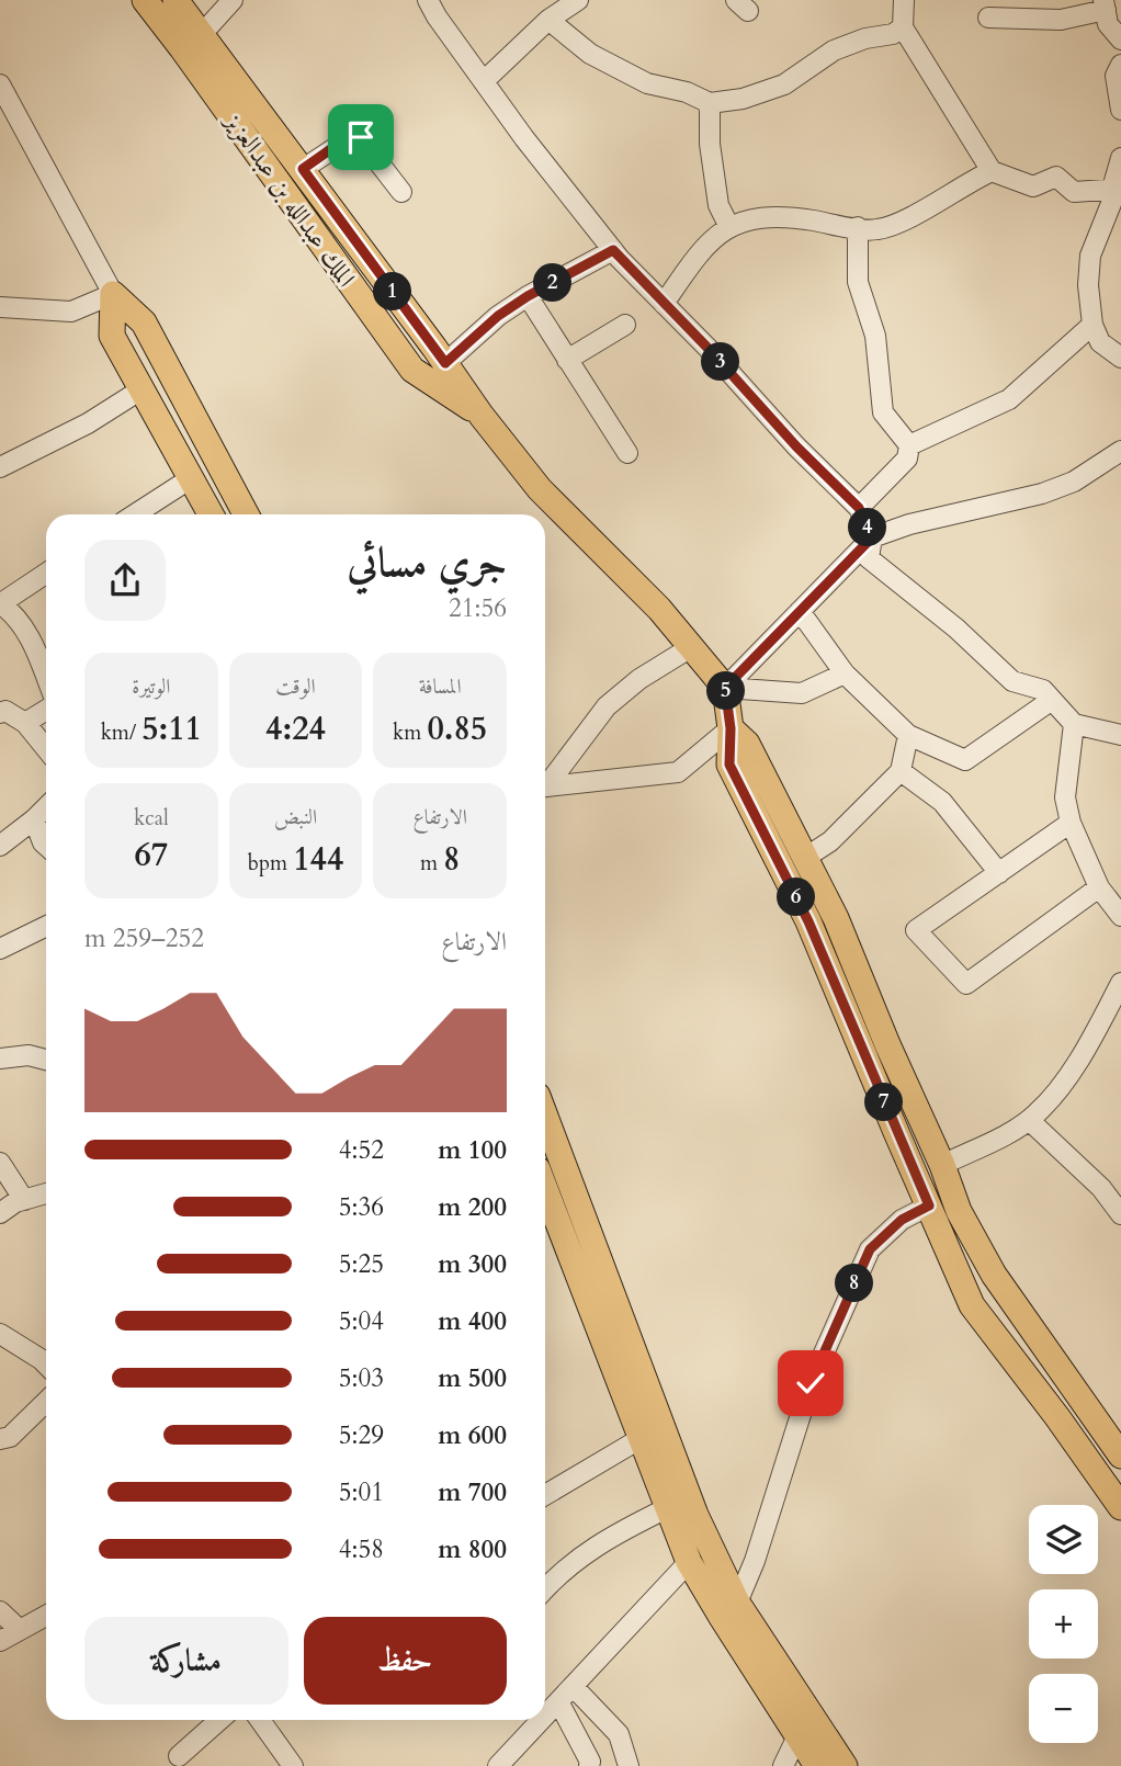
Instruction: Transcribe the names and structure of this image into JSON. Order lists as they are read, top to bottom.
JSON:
{
  "streets": {
    "main road": ["الملك عبدالله بن عبدالعزيز"]
  },
  "page": {
    "pins": [
      "2",
      "1",
      "3",
      "4",
      "5",
      "6",
      "7",
      "8"
    ],
    "heading": ["جري مسائي", "21:56"],
    "stats": [
      ["المسافة", "0.85 km"],
      ["الوقت", "4:24"],
      ["الوتيرة", "5:11 /km"],
      ["الارتفاع", "8 m"],
      ["النبض", "144 bpm"],
      ["kcal", "67"]
    ],
    "chart": ["الارتفاع", "252–259 m"],
    "list": [
      {
        "name": "100 m",
        "note": "4:52"
      },
      {
        "name": "200 m",
        "note": "5:36"
      },
      {
        "name": "300 m",
        "note": "5:25"
      },
      {
        "name": "400 m",
        "note": "5:04"
      },
      {
        "name": "500 m",
        "note": "5:03"
      },
      {
        "name": "600 m",
        "note": "5:29"
      },
      {
        "name": "700 m",
        "note": "5:01"
      },
      {
        "name": "800 m",
        "note": "4:58"
      }
    ],
    "map_buttons": ["+", "−"],
    "buttons": ["حفظ", "مشاركة"]
  }
}
